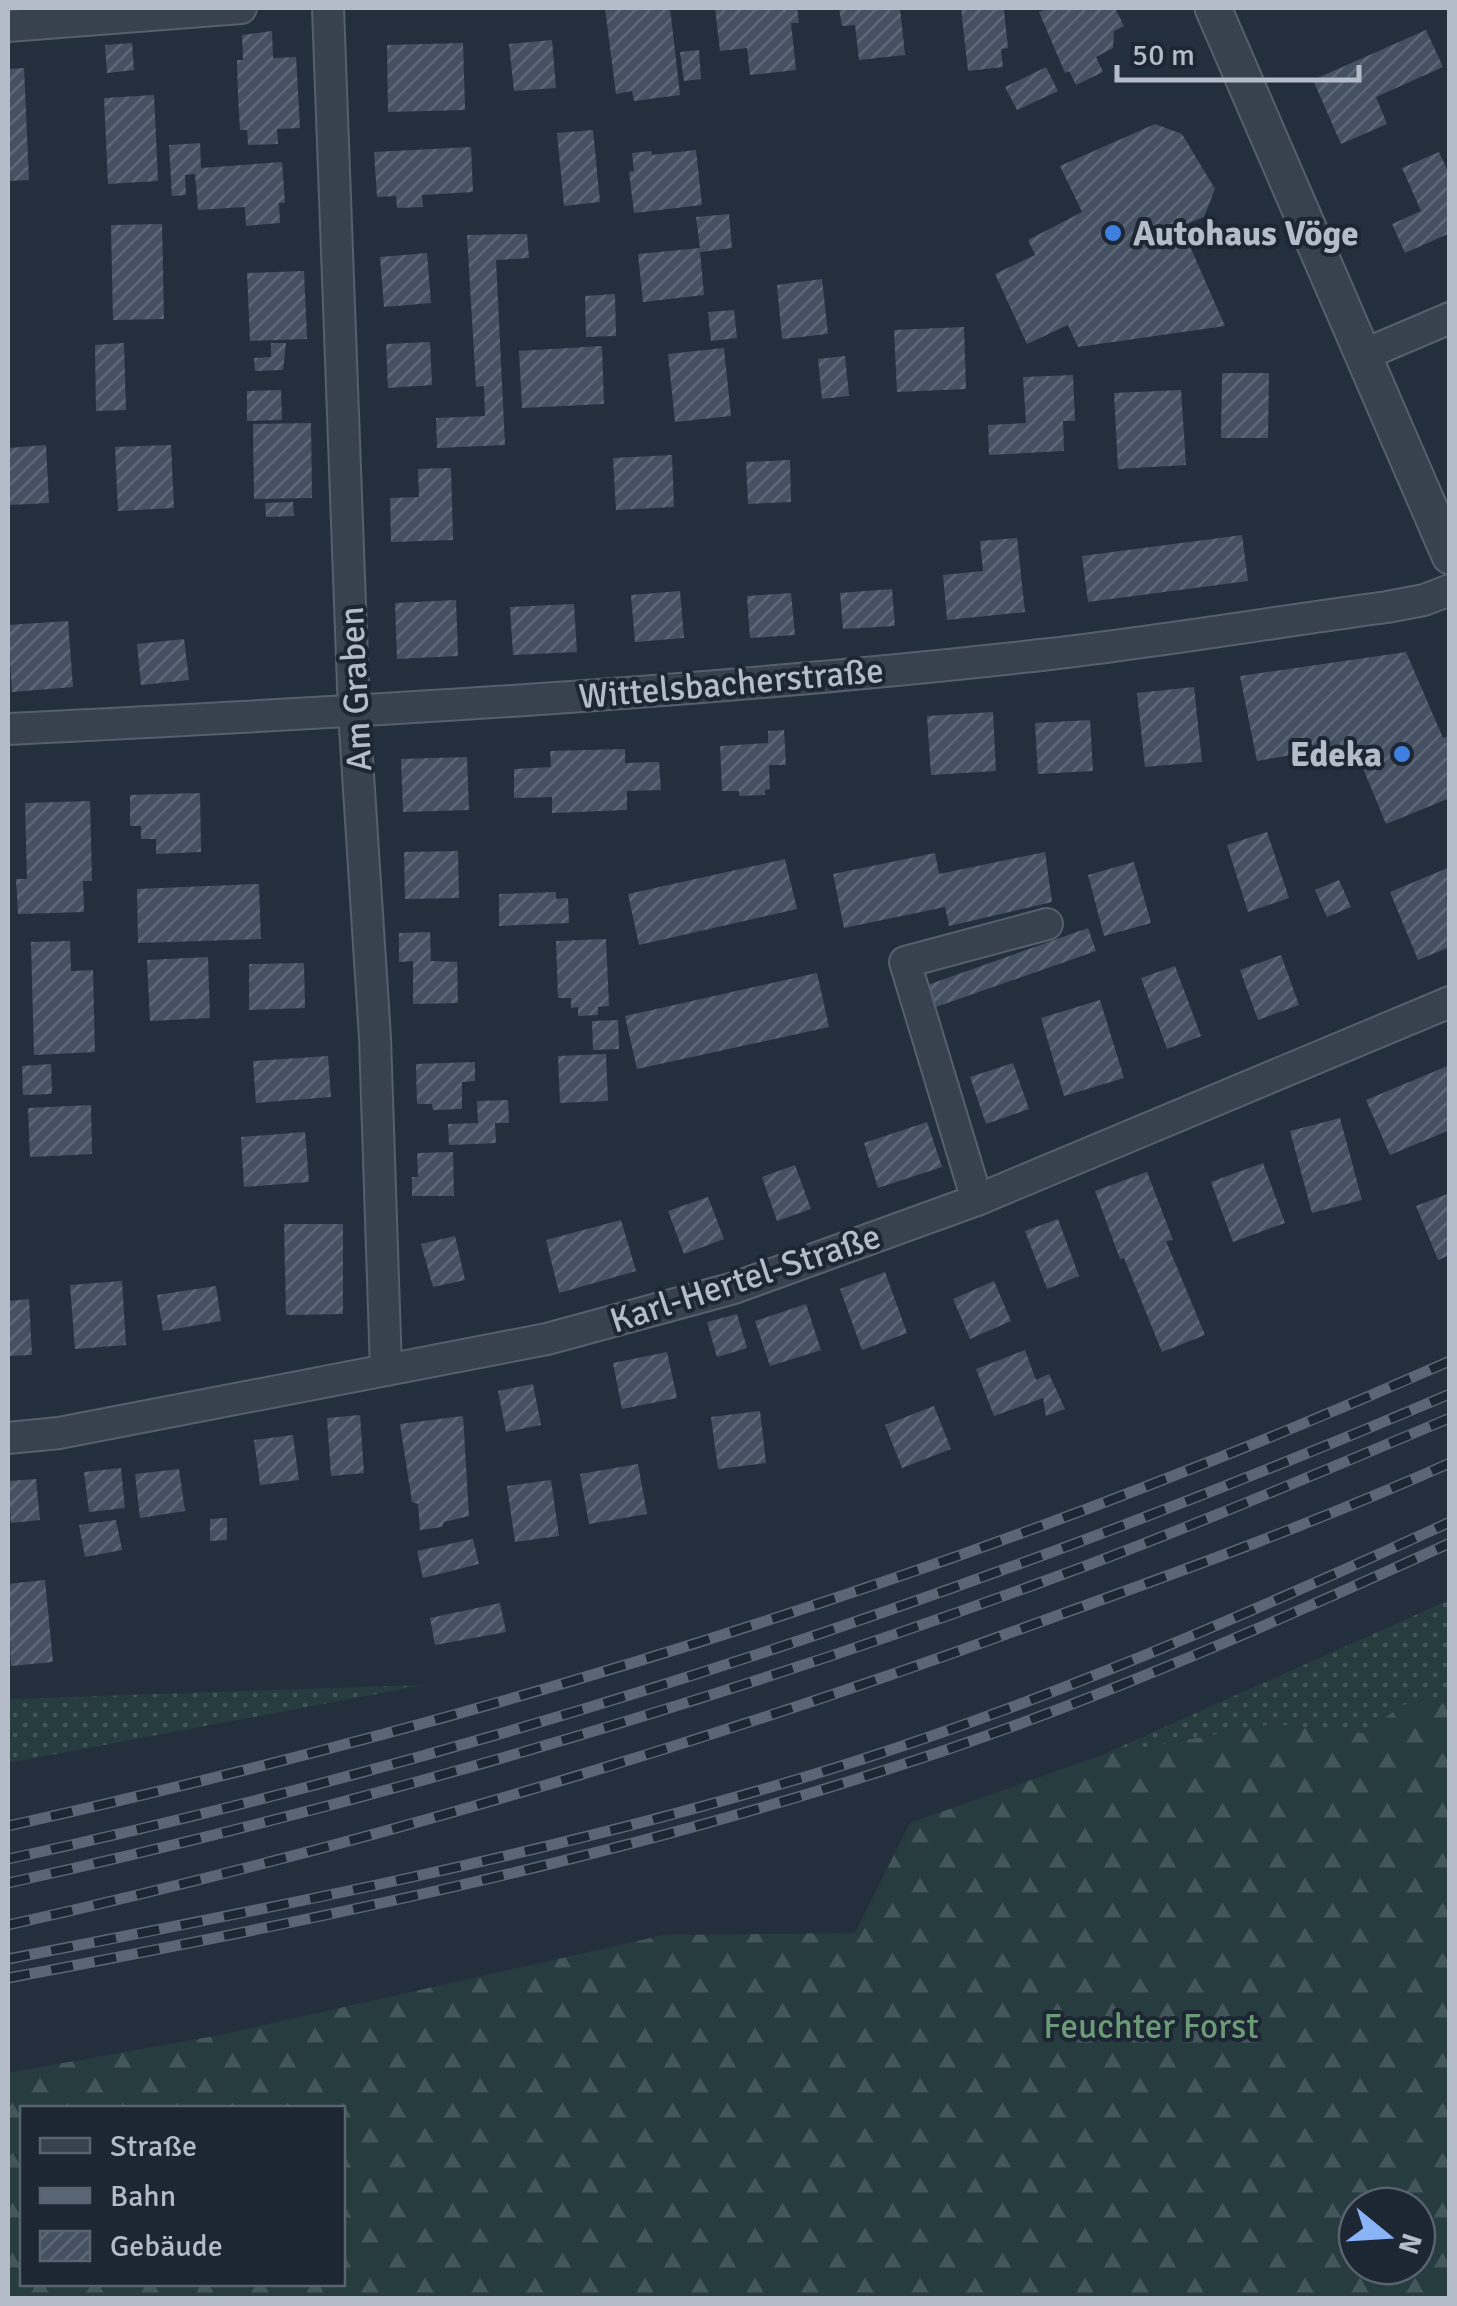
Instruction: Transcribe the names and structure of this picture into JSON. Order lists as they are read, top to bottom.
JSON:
{
  "streets": {
    "street": ["Wittelsbacherstraße", "Am Graben", "Karl-Hertel-Straße"]
  },
  "crossings": [
    ["Wittelsbacherstraße", "Am Graben"],
    ["Am Graben", "Karl-Hertel-Straße"]
  ],
  "parks": ["Feuchter Forst"],
  "places": ["Autohaus Vöge", "Edeka"],
  "legend": ["Straße", "Bahn", "Gebäude"],
  "scale_bar": "50 m",
  "north": "right"
}
